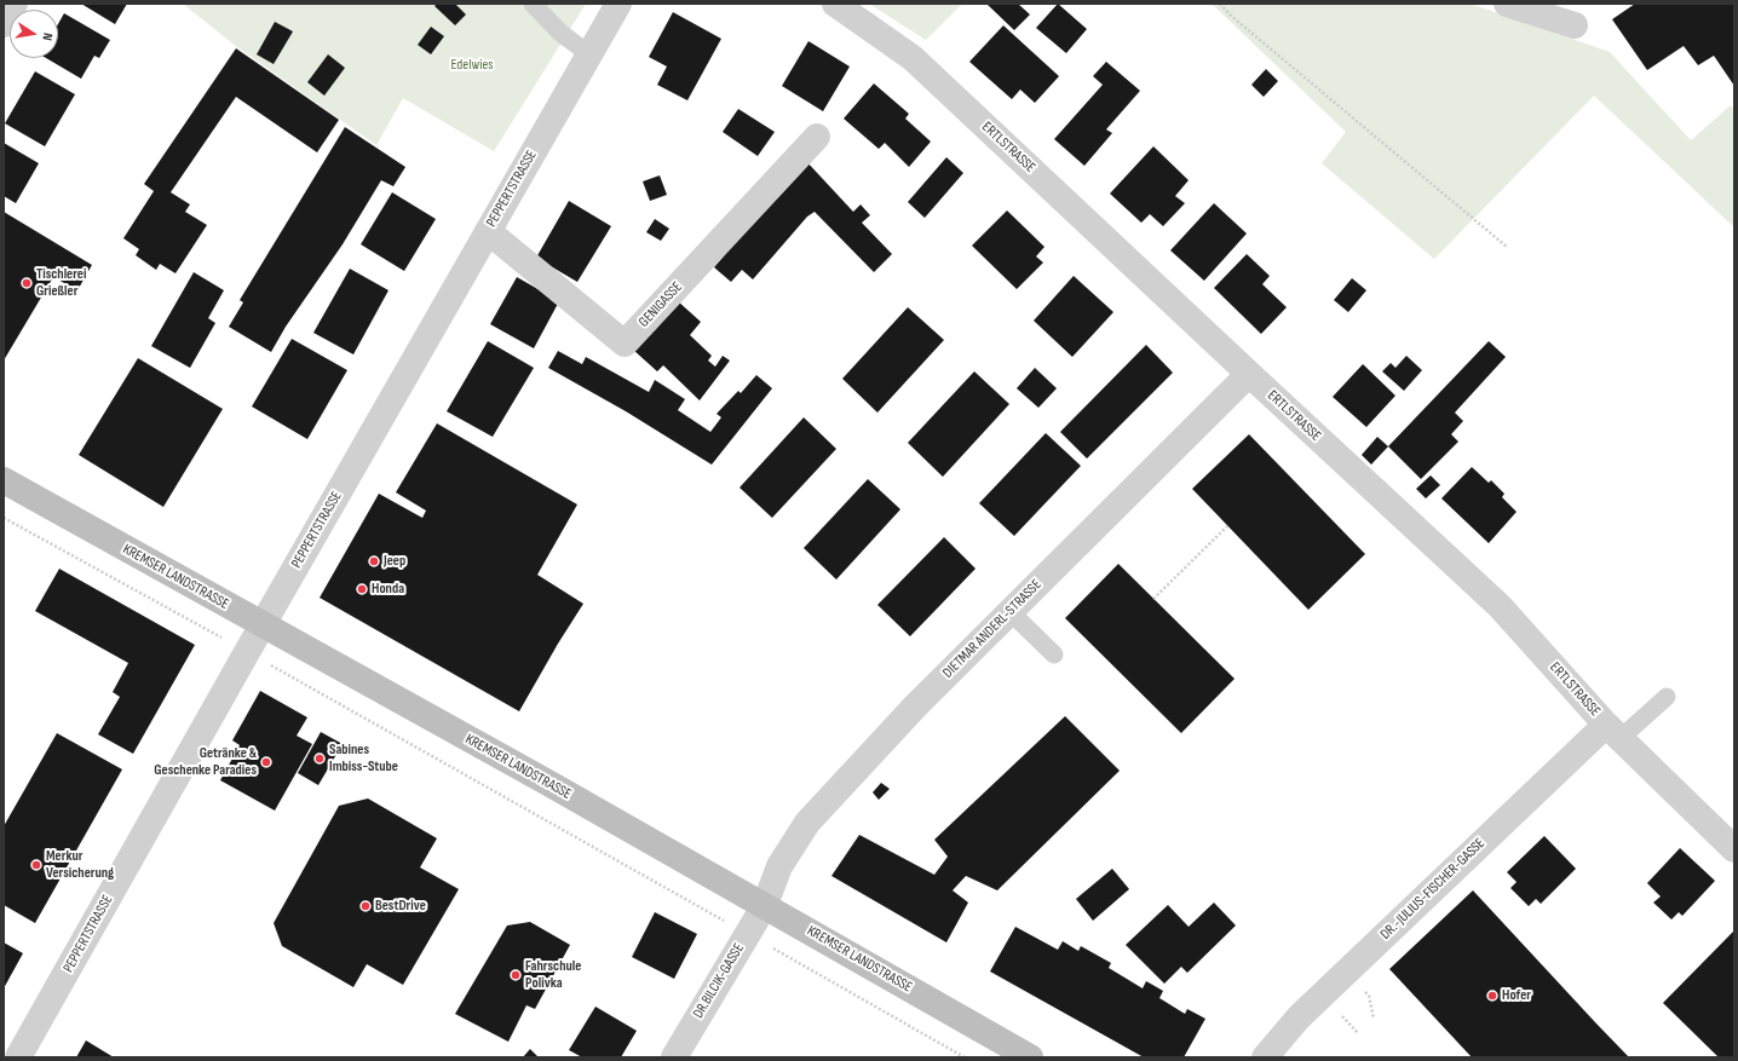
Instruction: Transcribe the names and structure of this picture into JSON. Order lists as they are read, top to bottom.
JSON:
{
  "streets": {
    "main road": ["KREMSER LANDSTRASSE"],
    "street": [
      "ERTLSTRASSE",
      "PEPPERTSTRASSE",
      "GENIGASSE",
      "DIETMAR ANDERL-STRASSE",
      "DR.-JULIUS-FISCHER-GASSE",
      "DR.BILCIK-GASSE"
    ]
  },
  "crossings": [
    ["ERTLSTRASSE", "DIETMAR ANDERL-STRASSE"],
    ["ERTLSTRASSE", "DR.-JULIUS-FISCHER-GASSE"],
    ["PEPPERTSTRASSE", "GENIGASSE"],
    ["PEPPERTSTRASSE", "KREMSER LANDSTRASSE"],
    ["KREMSER LANDSTRASSE", "DIETMAR ANDERL-STRASSE"],
    ["KREMSER LANDSTRASSE", "DR.BILCIK-GASSE"],
    ["DIETMAR ANDERL-STRASSE", "DR.BILCIK-GASSE"]
  ],
  "parks": ["Edelwies"],
  "places": [
    "Tischlerei Grießler",
    "Jeep",
    "Honda",
    "Sabines Imbiss-Stube",
    "Getränke & Geschenke Paradies",
    "Merkur Versicherung",
    "BestDrive",
    "Fahrschule Polivka",
    "Hofer"
  ],
  "north": "right"
}
